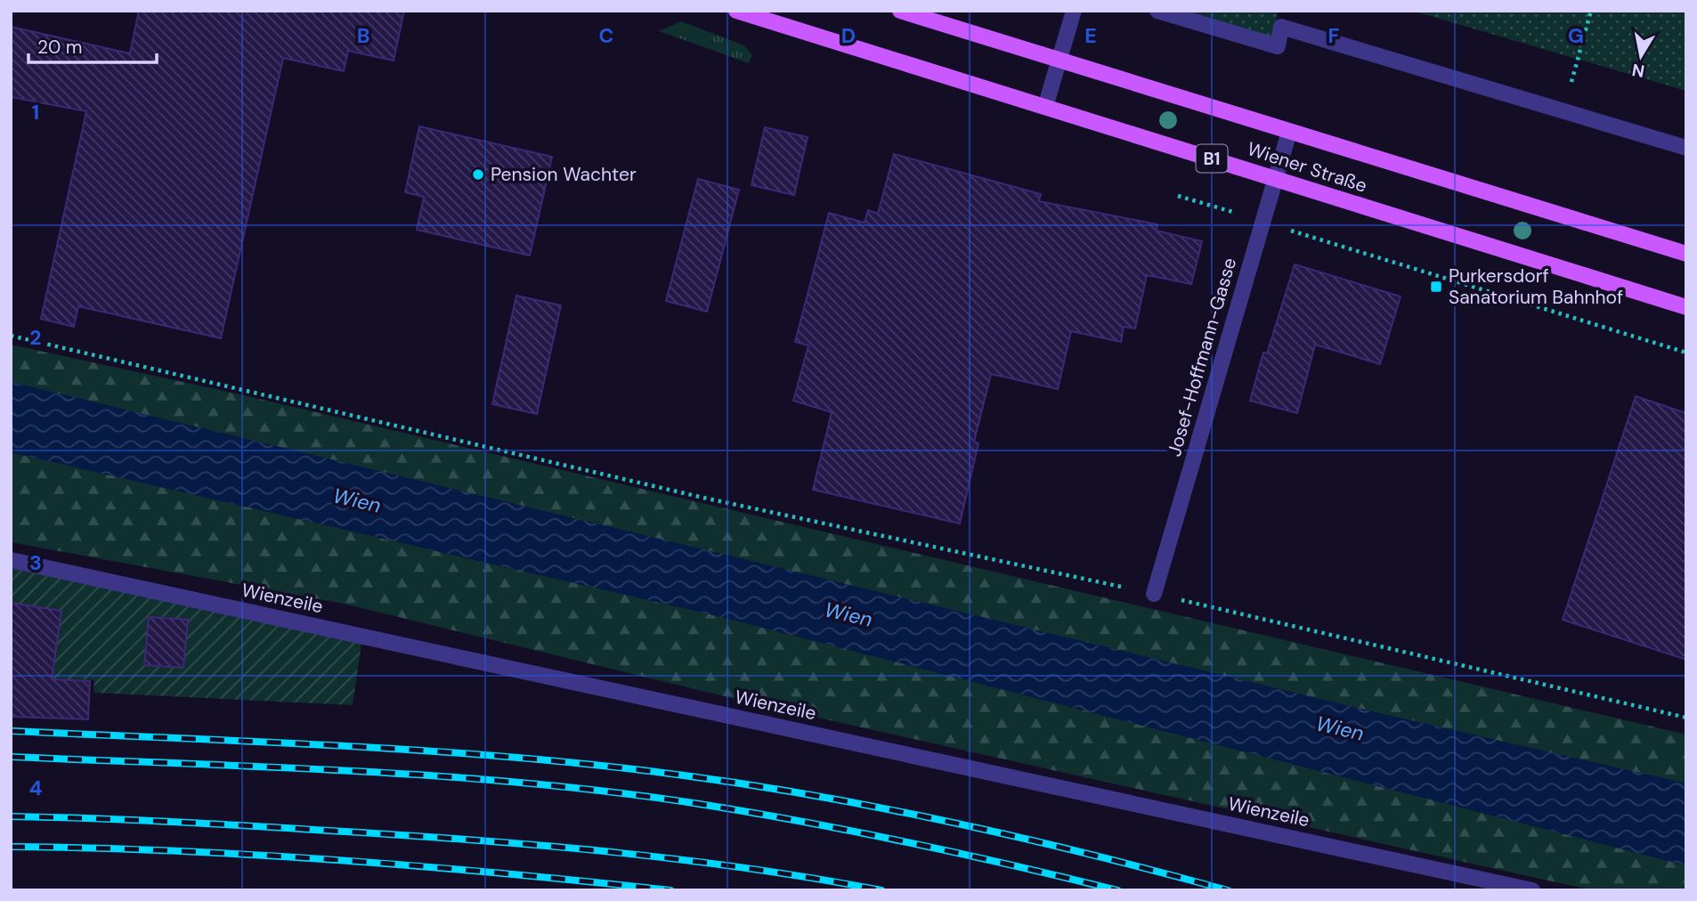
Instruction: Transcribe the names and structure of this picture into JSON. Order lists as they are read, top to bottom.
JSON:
{
  "streets": {
    "main road": ["B1", "Wiener Straße"],
    "street": ["Josef-Hoffmann-Gasse", "Wienzeile"]
  },
  "crossings": [
    ["Wiener Straße", "Josef-Hoffmann-Gasse"]
  ],
  "water": ["Wien"],
  "places": {
    "other": ["Pension Wachter"],
    "transit": ["Purkersdorf Sanatorium Bahnhof"]
  },
  "scale_bar": "20 m",
  "north": "bottom",
  "grid": {
    "columns": [
      "B",
      "C",
      "D",
      "E",
      "F",
      "G"
    ],
    "rows": [
      "1",
      "2",
      "3",
      "4"
    ]
  }
}
